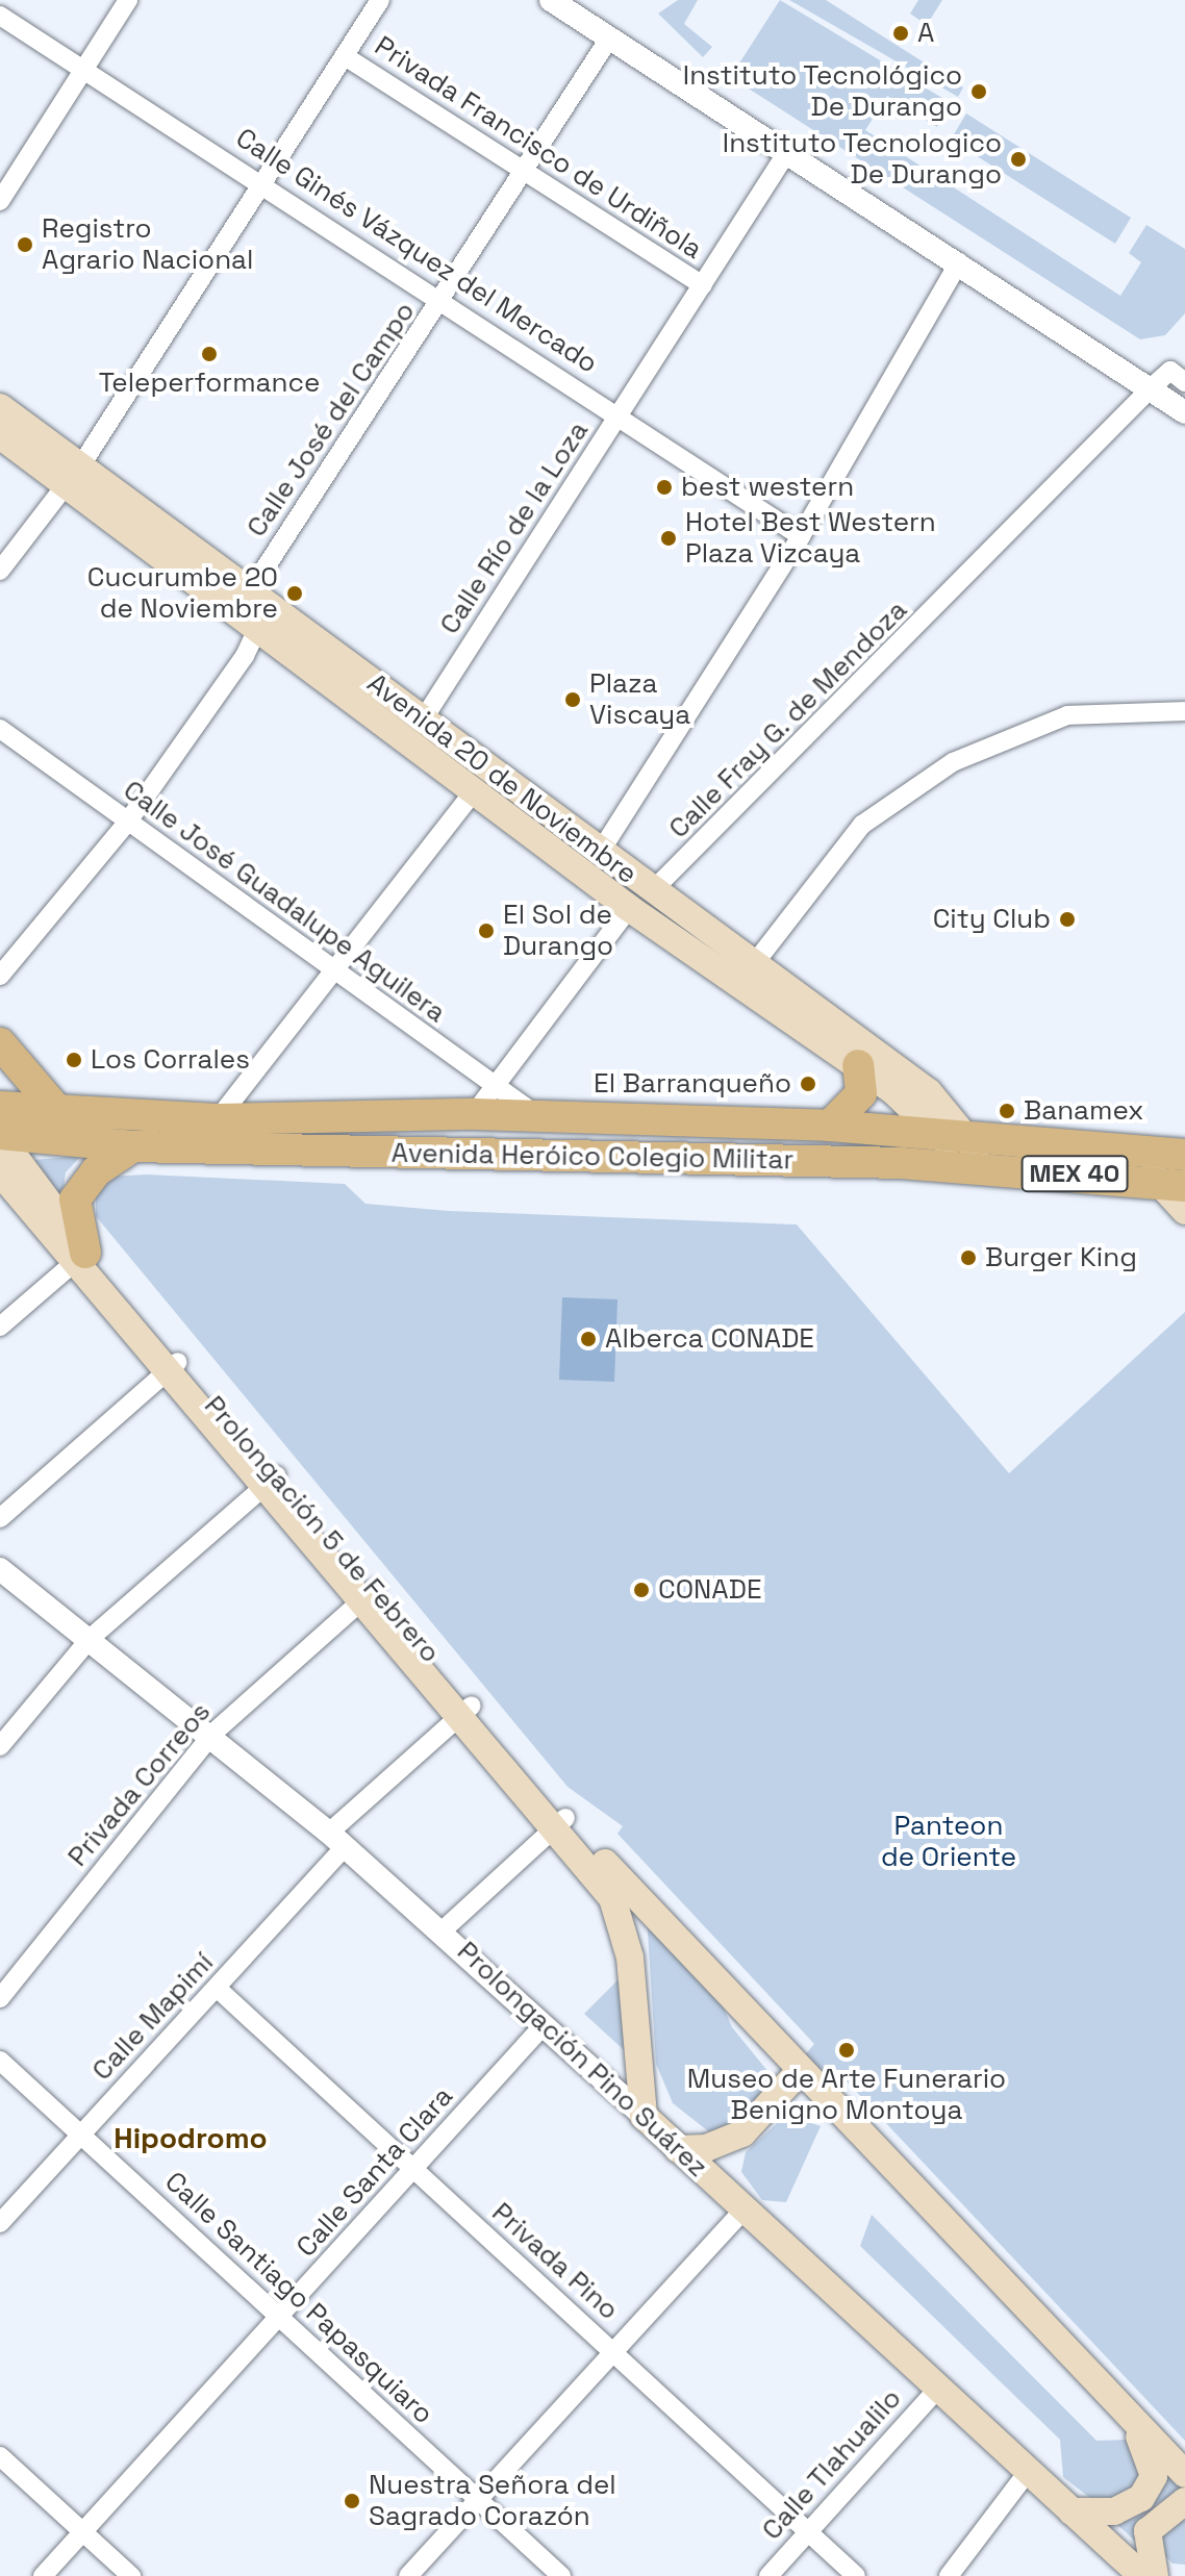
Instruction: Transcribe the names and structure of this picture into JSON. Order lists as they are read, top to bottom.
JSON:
{
  "streets": {
    "main road": [
      "Avenida 20 de Noviembre",
      "Avenida Heróico Colegio Militar",
      "MEX 40",
      "Prolongación 5 de Febrero",
      "Prolongación Pino Suárez"
    ],
    "street": [
      "Privada Francisco de Urdiñola",
      "Calle Ginés Vázquez del Mercado",
      "Calle José del Campo",
      "Calle Río de la Loza",
      "Calle Fray G. de Mendoza",
      "Calle José Guadalupe Aguilera",
      "Privada Correos",
      "Calle Mapimí",
      "Calle Santa Clara",
      "Privada Pino",
      "Calle Santiago Papasquiaro",
      "Calle Tlahualilo"
    ]
  },
  "crossings": [
    ["Privada Francisco de Urdiñola", "Calle José del Campo"],
    ["Privada Francisco de Urdiñola", "Calle Río de la Loza"],
    ["Calle Ginés Vázquez del Mercado", "Calle José del Campo"],
    ["Calle Ginés Vázquez del Mercado", "Calle Río de la Loza"],
    ["Calle José del Campo", "Avenida 20 de Noviembre"],
    ["Calle Río de la Loza", "Avenida 20 de Noviembre"],
    ["Calle Fray G. de Mendoza", "Avenida 20 de Noviembre"],
    ["Avenida 20 de Noviembre", "Avenida Heróico Colegio Militar"],
    ["Calle José Guadalupe Aguilera", "Avenida Heróico Colegio Militar"],
    ["Avenida Heróico Colegio Militar", "Prolongación 5 de Febrero"],
    ["Prolongación 5 de Febrero", "Privada Correos"],
    ["Prolongación 5 de Febrero", "Calle Mapimí"],
    ["Prolongación 5 de Febrero", "Prolongación Pino Suárez"],
    ["Privada Correos", "Prolongación Pino Suárez"],
    ["Calle Mapimí", "Prolongación Pino Suárez"],
    ["Calle Mapimí", "Privada Pino"],
    ["Calle Mapimí", "Calle Santiago Papasquiaro"],
    ["Prolongación Pino Suárez", "Calle Santa Clara"],
    ["Prolongación Pino Suárez", "Calle Tlahualilo"],
    ["Calle Santa Clara", "Privada Pino"],
    ["Calle Santa Clara", "Calle Santiago Papasquiaro"],
    ["Privada Pino", "Calle Tlahualilo"]
  ],
  "districts": ["Hipodromo"],
  "parks": ["Panteon de Oriente"],
  "places": [
    "A",
    "Instituto Tecnológico De Durango",
    "Instituto Tecnologico De Durango",
    "Registro Agrario Nacional",
    "Teleperformance",
    "best western",
    "Hotel Best Western Plaza Vizcaya",
    "Cucurumbe 20 de Noviembre",
    "Plaza Viscaya",
    "City Club",
    "El Sol de Durango",
    "Los Corrales",
    "El Barranqueño",
    "Banamex",
    "Burger King",
    "Alberca CONADE",
    "CONADE",
    "Museo de Arte Funerario Benigno Montoya",
    "Nuestra Señora del Sagrado Corazón"
  ]
}
